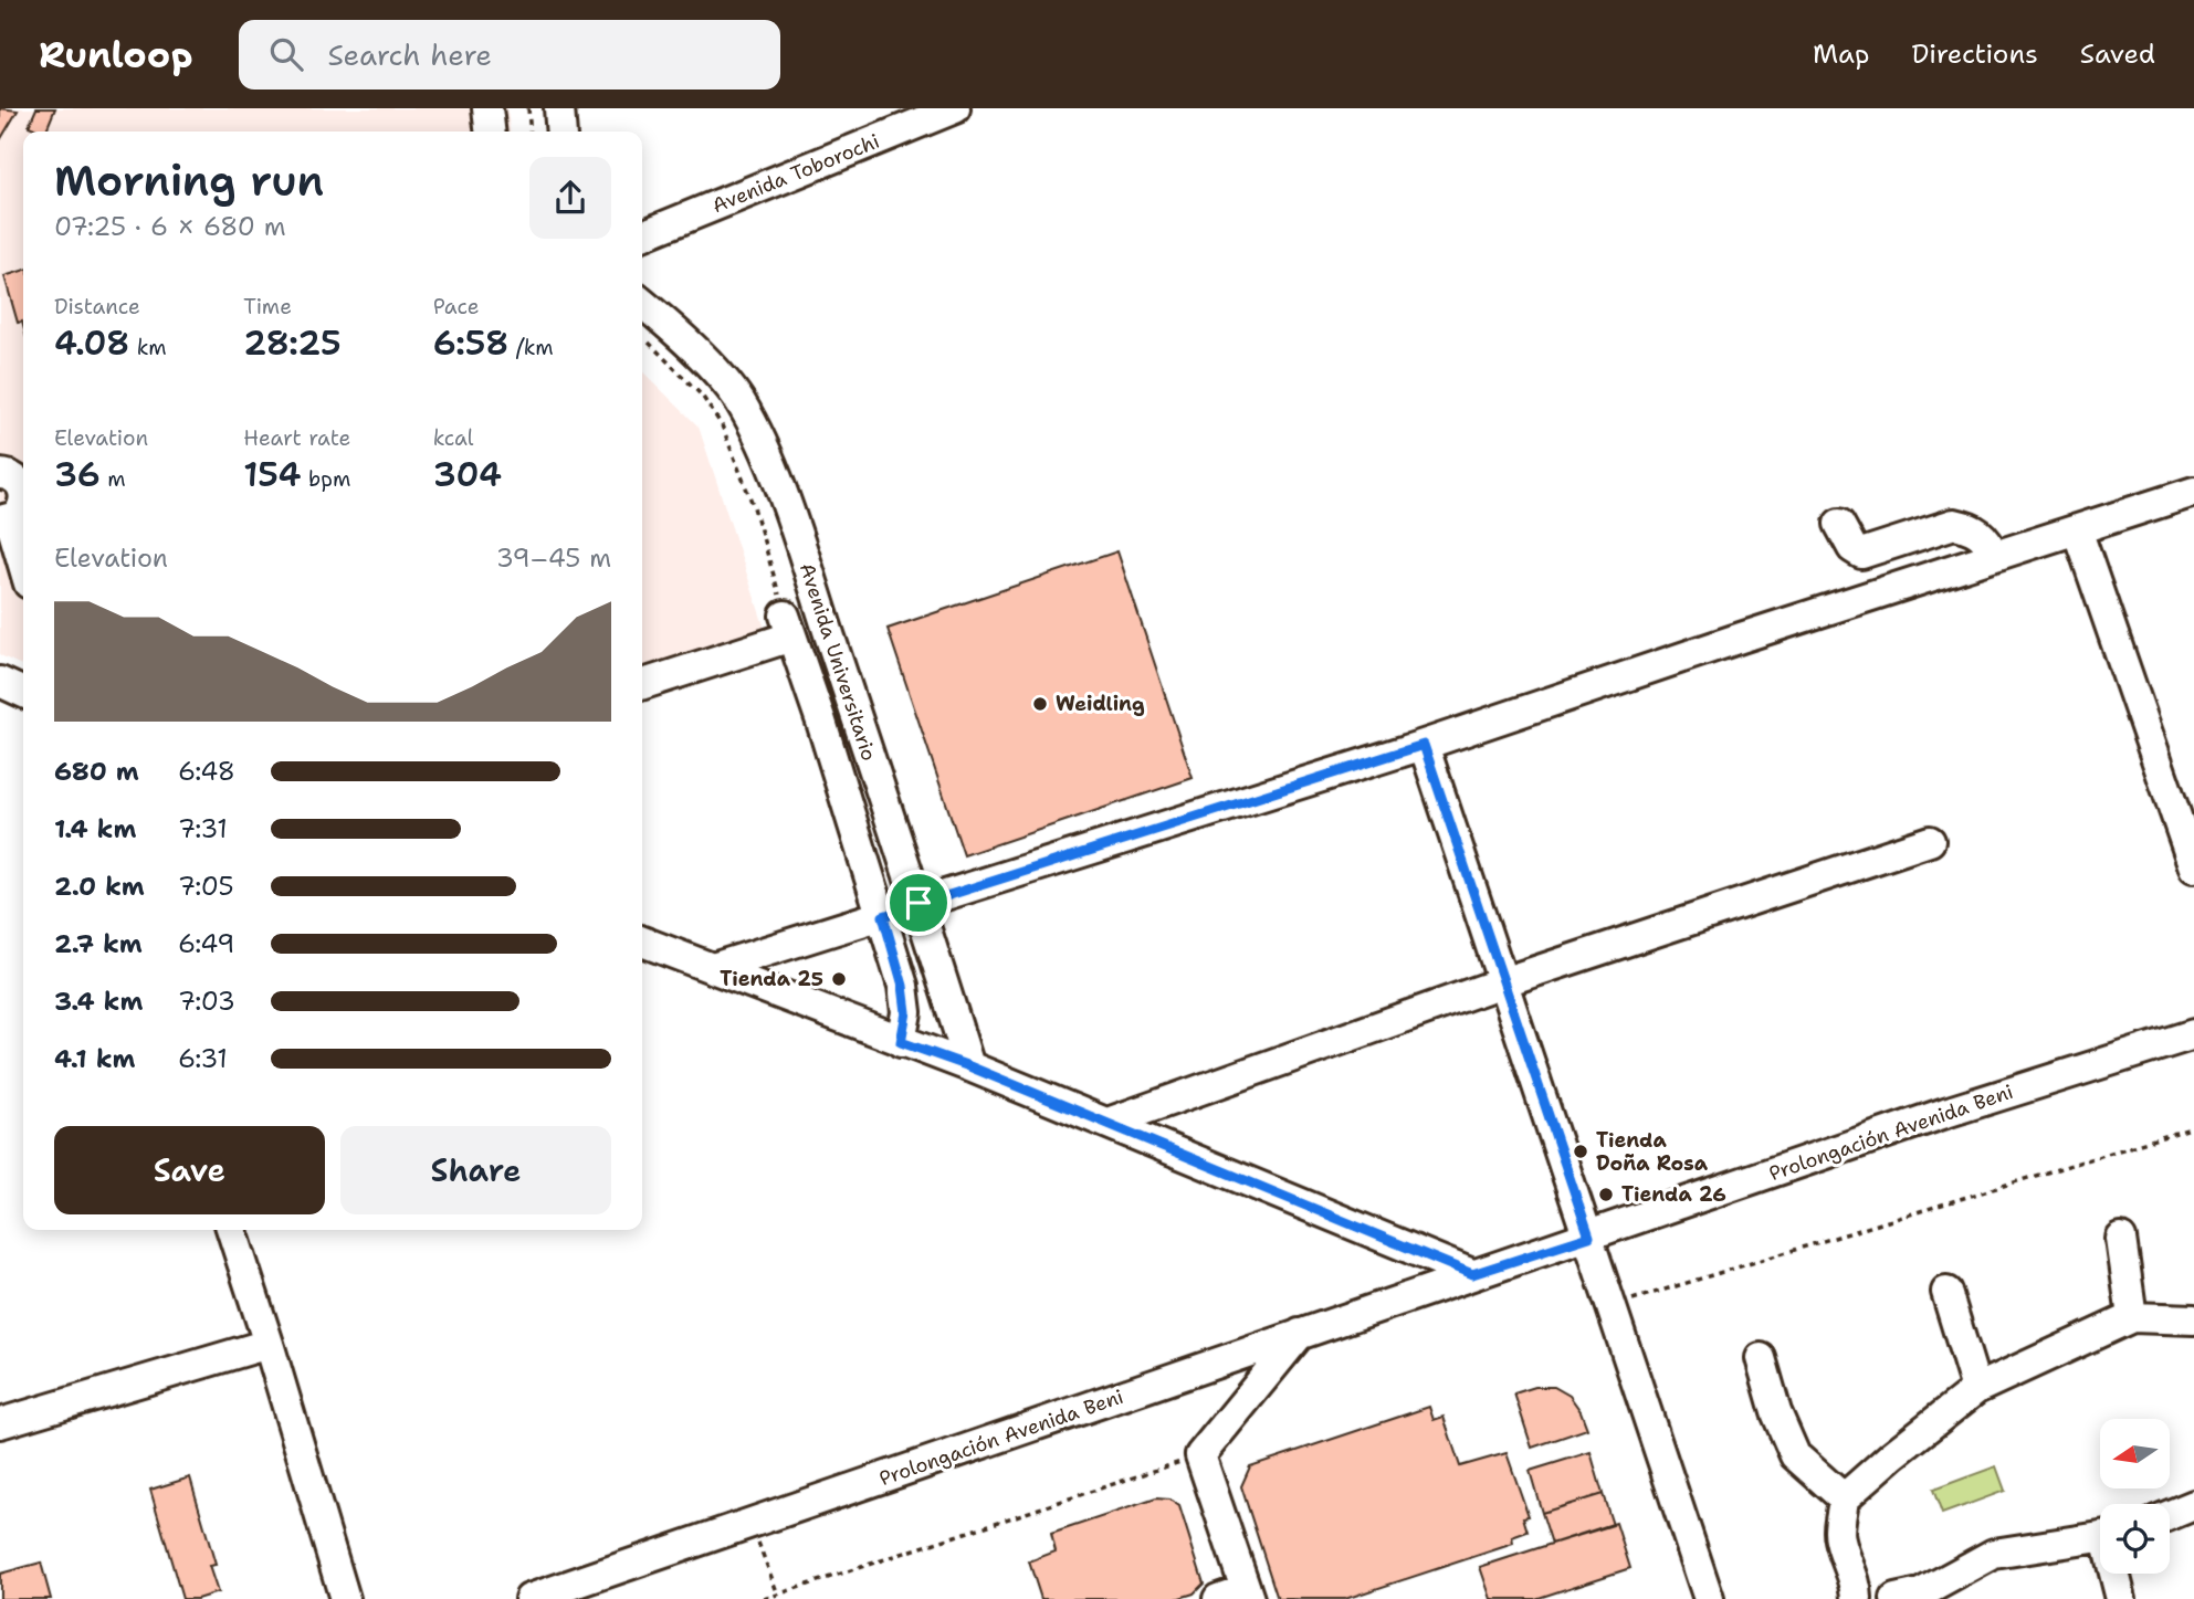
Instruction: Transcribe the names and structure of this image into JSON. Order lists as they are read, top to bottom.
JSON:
{
  "streets": {
    "street": ["Avenida Toborochi", "Avenida Universitario", "Prolongación Avenida Beni"]
  },
  "places": [
    "Weidling",
    "Tienda 25",
    "Tienda Doña Rosa",
    "Tienda 26"
  ],
  "north": "left",
  "page": {
    "header": "Runloop",
    "search": "Search here",
    "nav": ["Map", "Directions", "Saved"],
    "heading": ["Morning run", "07:25 · 6 × 680 m"],
    "stats": [
      ["Distance", "4.08 km"],
      ["Time", "28:25"],
      ["Pace", "6:58 /km"],
      ["Elevation", "36 m"],
      ["Heart rate", "154 bpm"],
      ["kcal", "304"]
    ],
    "chart": ["Elevation", "39–45 m"],
    "list": [
      {
        "name": "680 m",
        "note": "6:48"
      },
      {
        "name": "1.4 km",
        "note": "7:31"
      },
      {
        "name": "2.0 km",
        "note": "7:05"
      },
      {
        "name": "2.7 km",
        "note": "6:49"
      },
      {
        "name": "3.4 km",
        "note": "7:03"
      },
      {
        "name": "4.1 km",
        "note": "6:31"
      }
    ],
    "buttons": ["Save", "Share"]
  }
}
